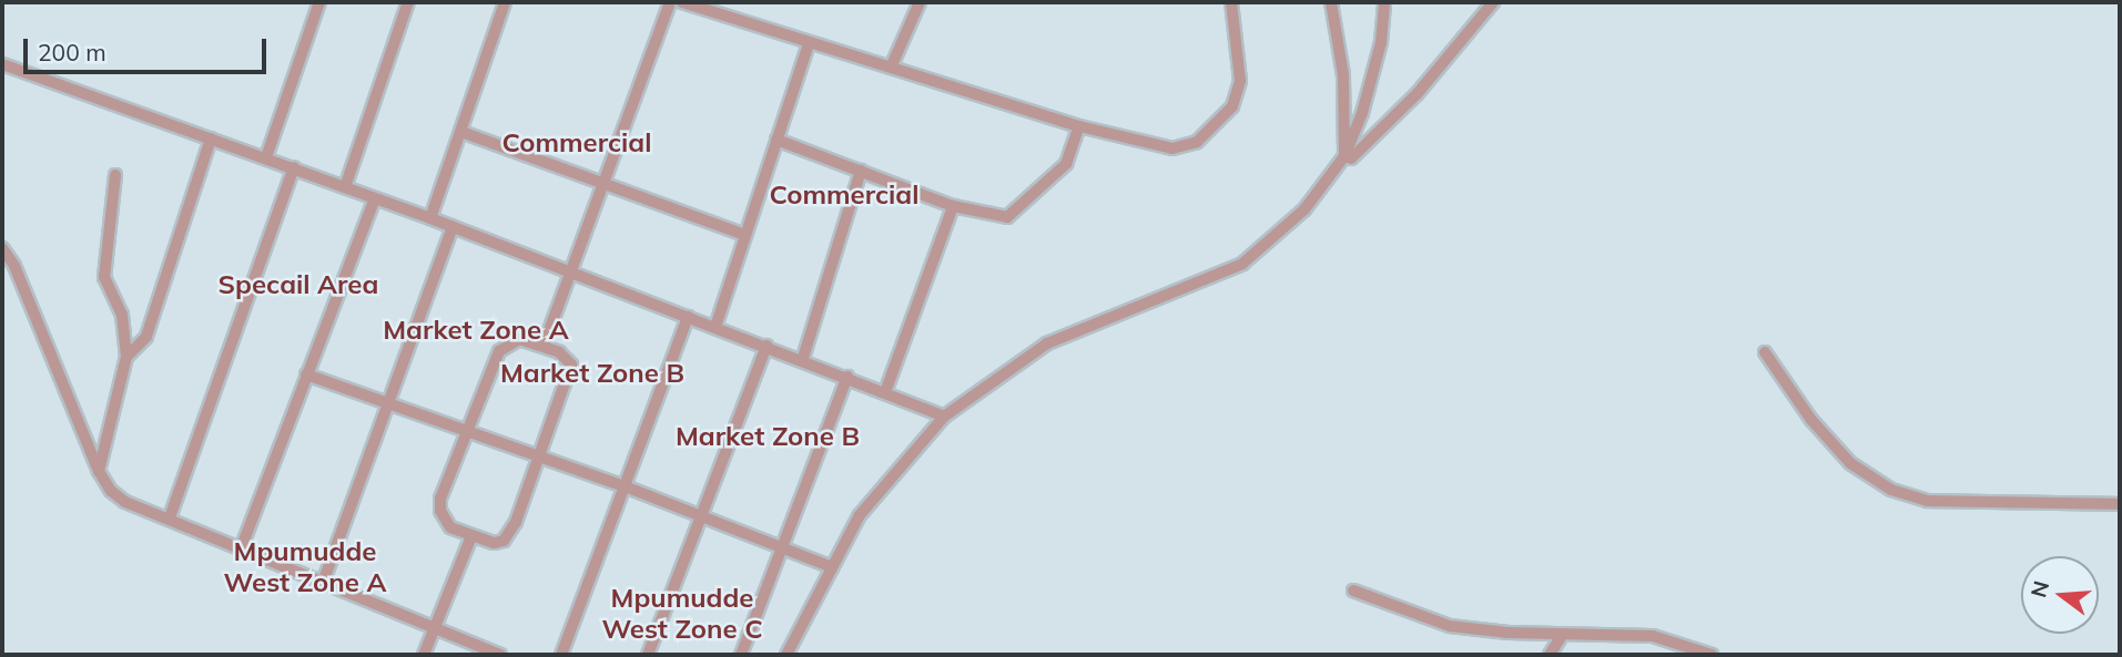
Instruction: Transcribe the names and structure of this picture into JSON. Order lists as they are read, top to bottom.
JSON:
{
  "districts": [
    "Commercial",
    "Commercial",
    "Specail Area",
    "Market Zone A",
    "Market Zone B",
    "Market Zone B",
    "Mpumudde West Zone A",
    "Mpumudde West Zone C"
  ],
  "scale_bar": "200 m",
  "north": "left"
}
